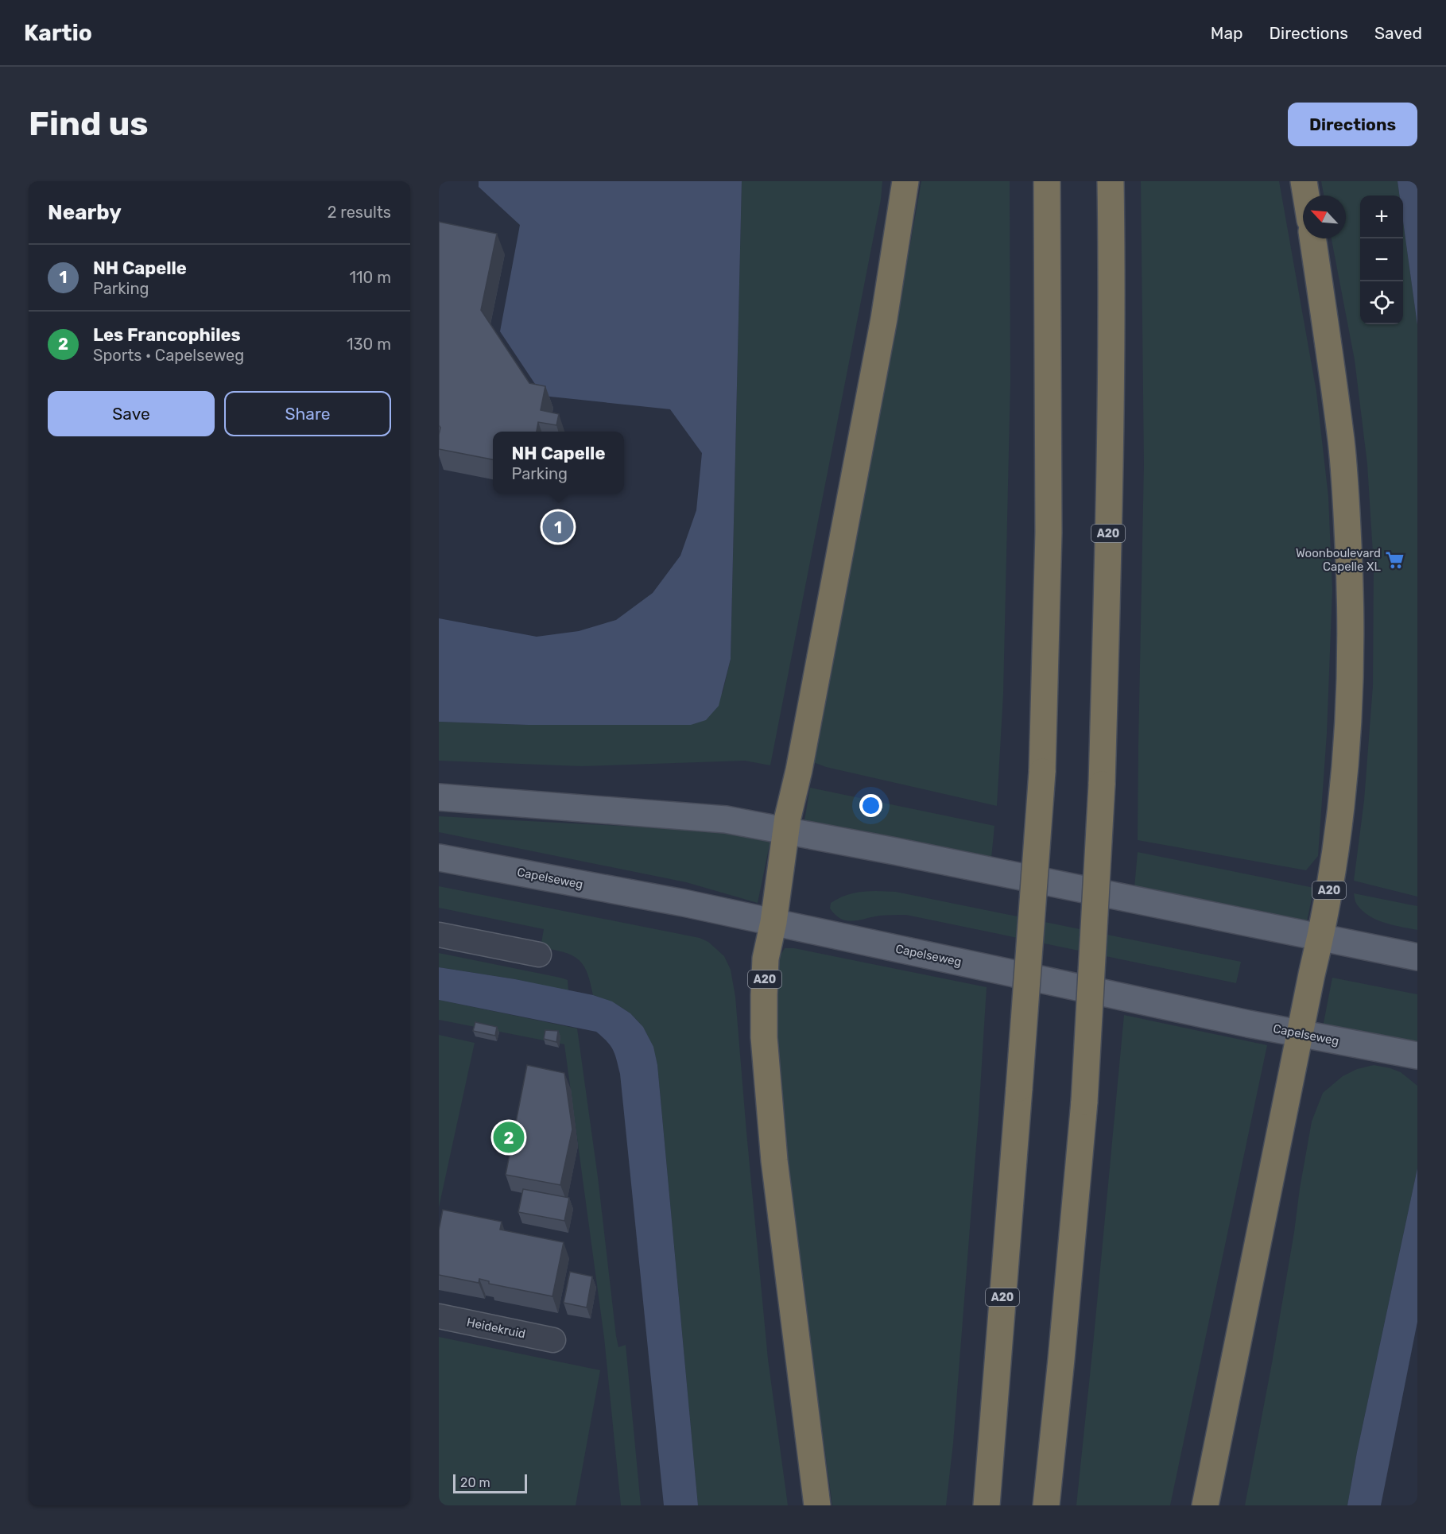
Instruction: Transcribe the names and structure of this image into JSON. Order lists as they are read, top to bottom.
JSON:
{
  "streets": {
    "highway": ["A20"],
    "main road": ["Capelseweg"],
    "street": ["Heidekruid"]
  },
  "crossings": [
    ["A20", "Capelseweg"]
  ],
  "places": {
    "supermarket": ["Woonboulevard Capelle XL"]
  },
  "scale_bar": "20 m",
  "north": "top left",
  "page": {
    "header": "Kartio",
    "nav": ["Map", "Directions", "Saved"],
    "buttons": [
      "Directions",
      ["Save", "Share"]
    ],
    "title": "Find us",
    "heading": ["Nearby", "2 results"],
    "map_buttons": ["+", "−"],
    "list": [
      {
        "mark": "1",
        "name": "NH Capelle",
        "note": "Parking",
        "value": "110 m"
      },
      {
        "mark": "2",
        "name": "Les Francophiles",
        "note": "Sports · Capelseweg",
        "value": "130 m"
      }
    ],
    "popup": ["NH Capelle", "Parking"],
    "pins": ["1", "2"],
    "scale": "20 m"
  }
}
